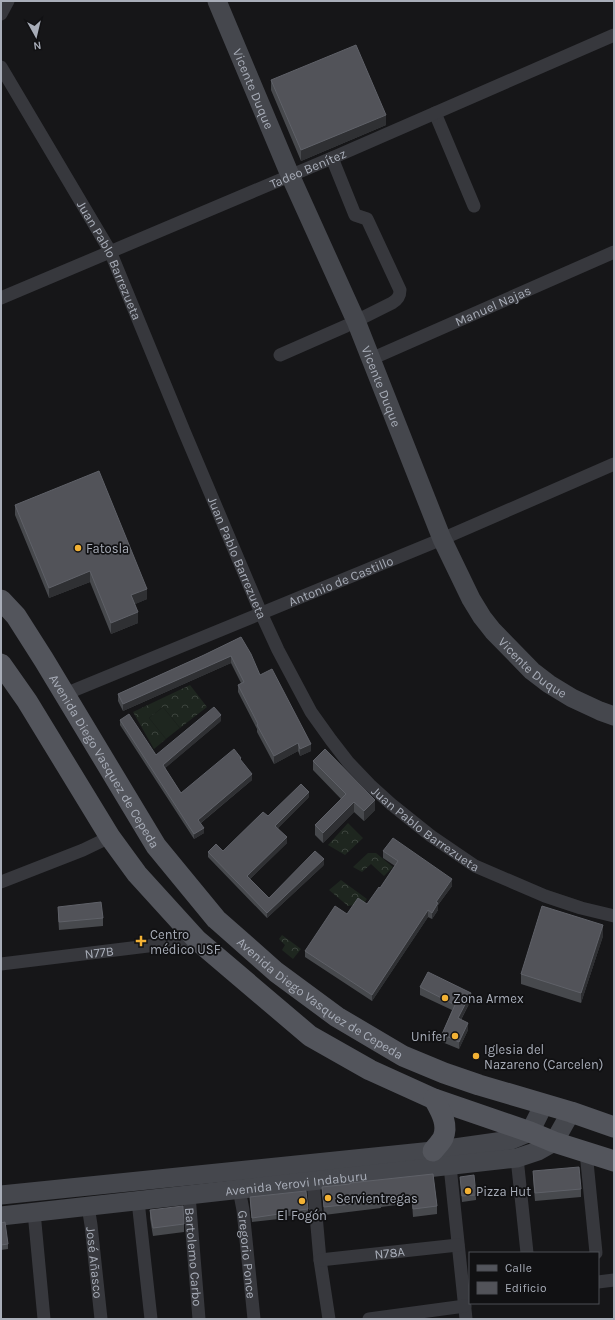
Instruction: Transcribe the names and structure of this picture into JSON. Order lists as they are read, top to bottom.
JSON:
{
  "streets": {
    "main road": ["Avenida Diego Vasquez de Cepeda"],
    "street": [
      "Vicente Duque",
      "Tadeo Benítez",
      "Juan Pablo Barrezueta",
      "Manuel Najas",
      "Antonio de Castillo",
      "N77B",
      "Avenida Yerovi Indaburu",
      "N78A",
      "Gregorio Ponce",
      "Bartolemo Carbo",
      "José Añasco"
    ]
  },
  "crossings": [
    ["Vicente Duque", "Tadeo Benítez"],
    ["Vicente Duque", "Manuel Najas"],
    ["Vicente Duque", "Antonio de Castillo"],
    ["Tadeo Benítez", "Juan Pablo Barrezueta"],
    ["Juan Pablo Barrezueta", "Antonio de Castillo"],
    ["Antonio de Castillo", "Avenida Diego Vasquez de Cepeda"],
    ["Avenida Yerovi Indaburu", "Gregorio Ponce"],
    ["Avenida Yerovi Indaburu", "Bartolemo Carbo"],
    ["Avenida Yerovi Indaburu", "José Añasco"]
  ],
  "places": {
    "other": [
      "Fatosla",
      "Zona Armex",
      "Unifer",
      "Iglesia del Nazareno (Carcelen)",
      "Pizza Hut",
      "Servientregas",
      "El Fogón"
    ],
    "health": ["Centro médico USF"]
  },
  "legend": ["Calle", "Edificio"],
  "north": "bottom"
}
